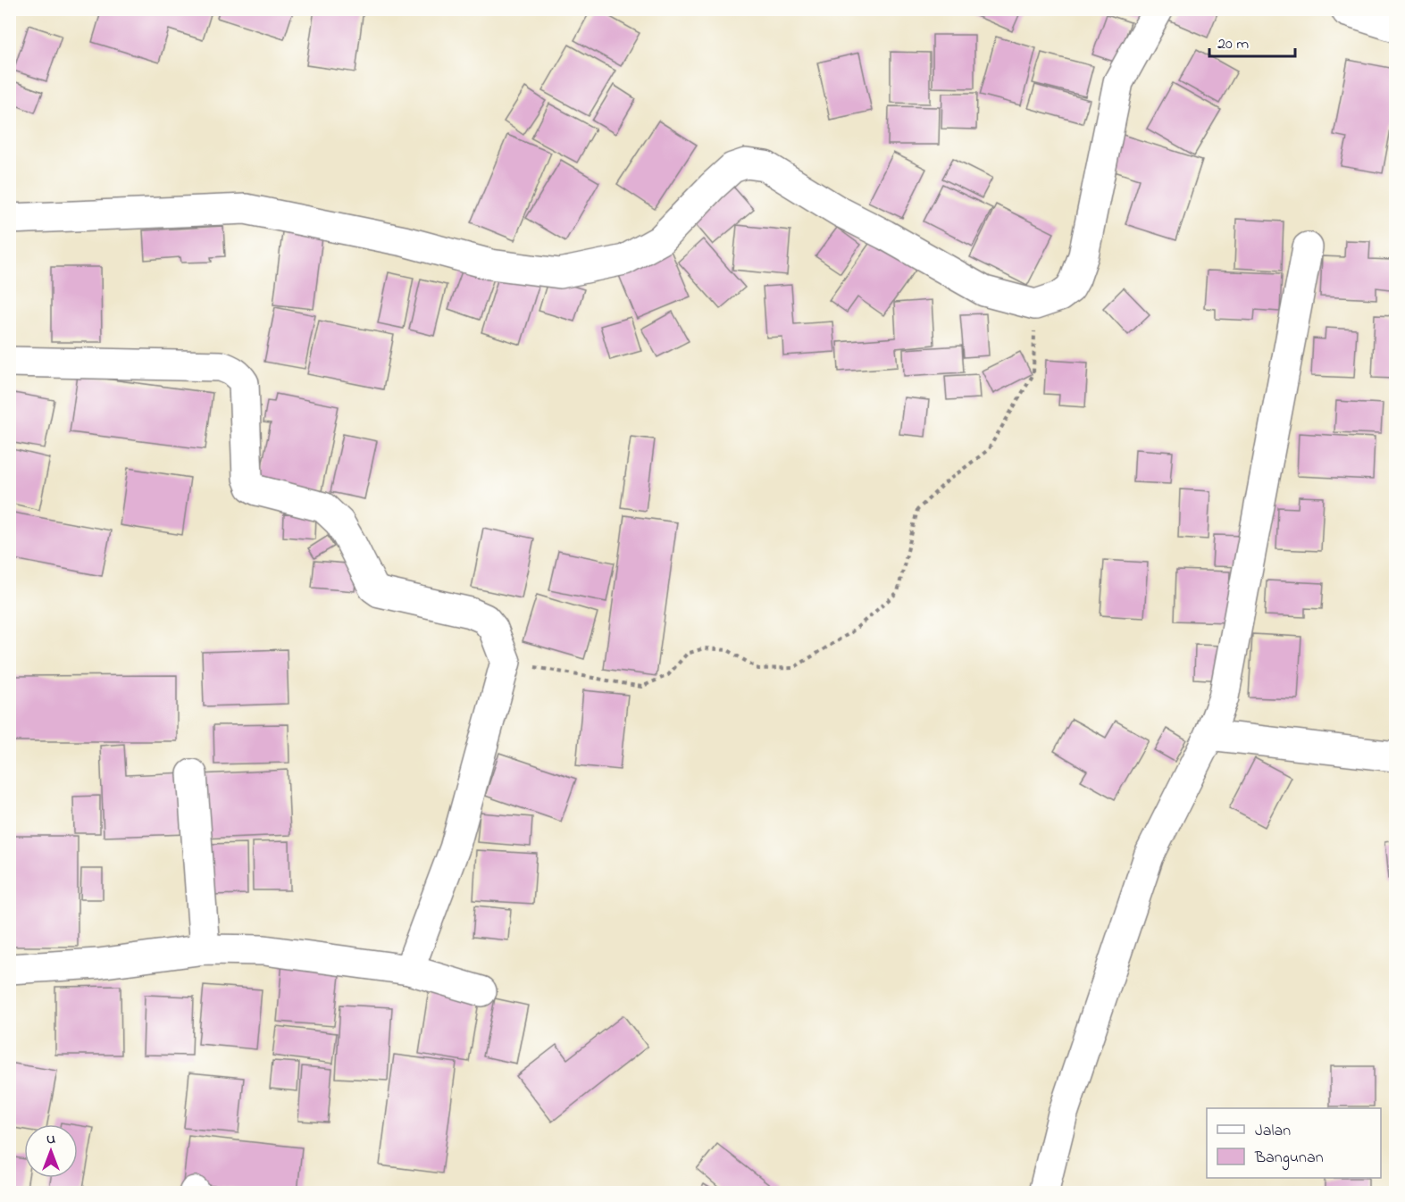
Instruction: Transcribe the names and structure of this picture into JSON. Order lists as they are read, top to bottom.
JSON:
{
  "legend": ["Jalan", "Bangunan"],
  "scale_bar": "20 m",
  "north": "top"
}
